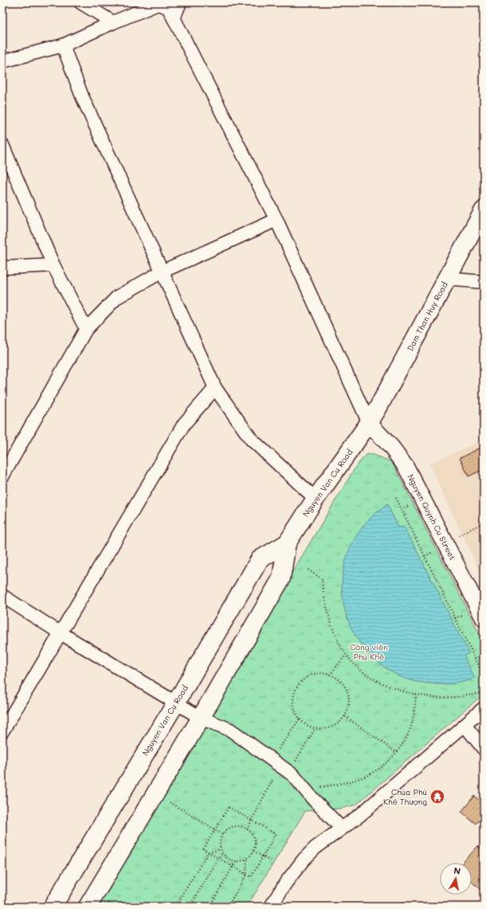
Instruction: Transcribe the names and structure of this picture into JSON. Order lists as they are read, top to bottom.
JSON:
{
  "streets": {
    "main road": ["Dam Than Huy Road", "Nguyen Van Cu Road"],
    "street": ["Nguyen Quynh Cu Street"]
  },
  "crossings": [
    ["Dam Than Huy Road", "Nguyen Van Cu Road"],
    ["Dam Than Huy Road", "Nguyen Quynh Cu Street"],
    ["Nguyen Van Cu Road", "Nguyen Quynh Cu Street"]
  ],
  "parks": ["Công viên Phù Khê"],
  "places": {
    "temple": ["Chùa Phù Khê Thượng"]
  },
  "north": "top"
}
